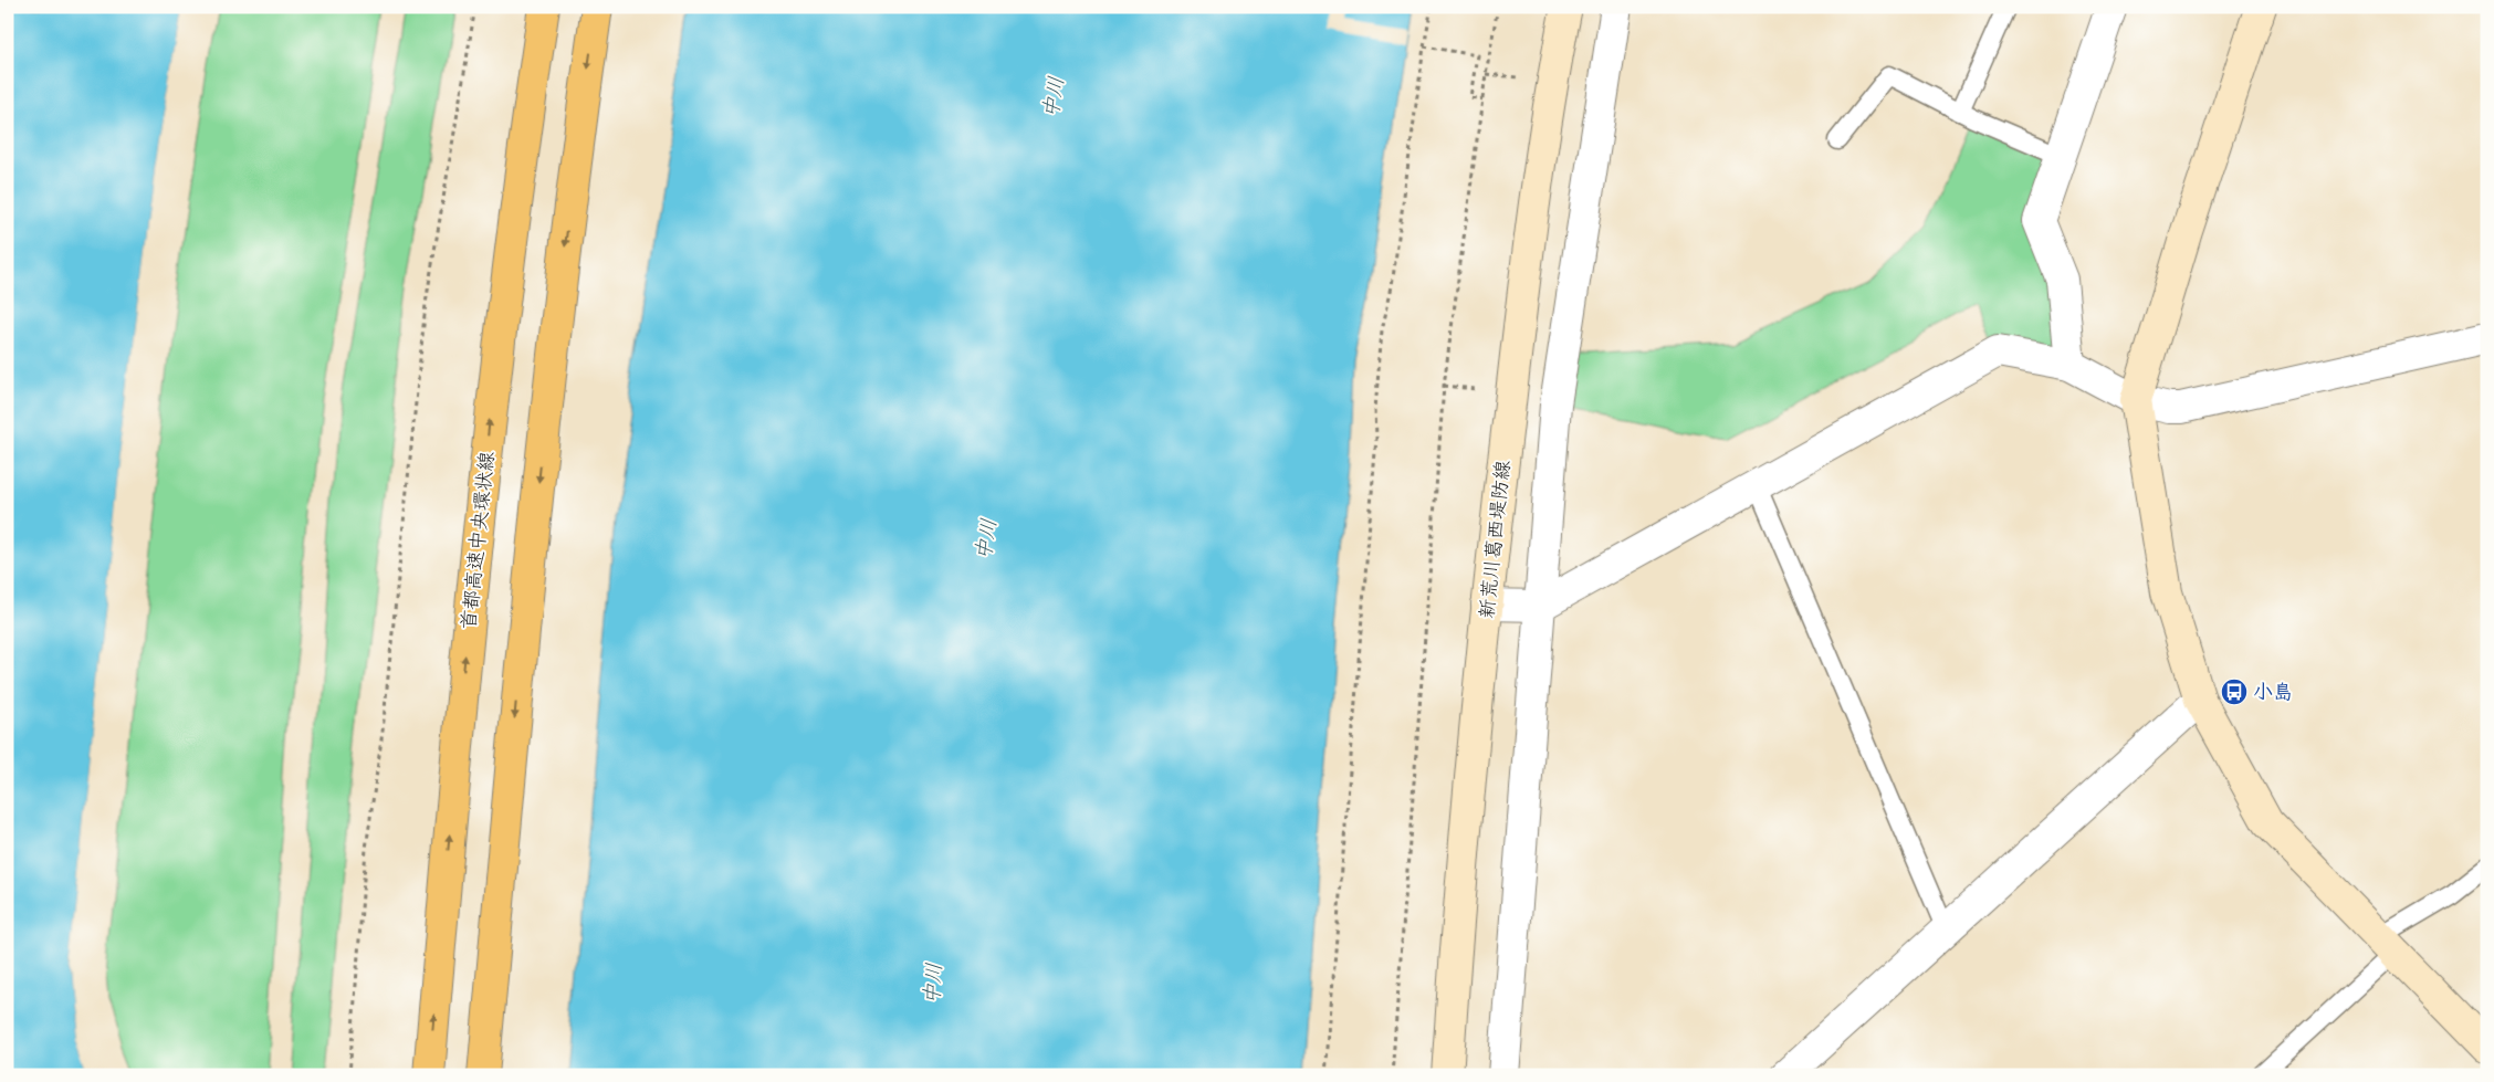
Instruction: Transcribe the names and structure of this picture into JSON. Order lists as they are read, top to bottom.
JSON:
{
  "streets": {
    "highway": ["首都高速中央環状線"],
    "street": ["新荒川葛西堤防線"]
  },
  "water": ["中川"],
  "places": {
    "bus stop": ["小島"]
  }
}
